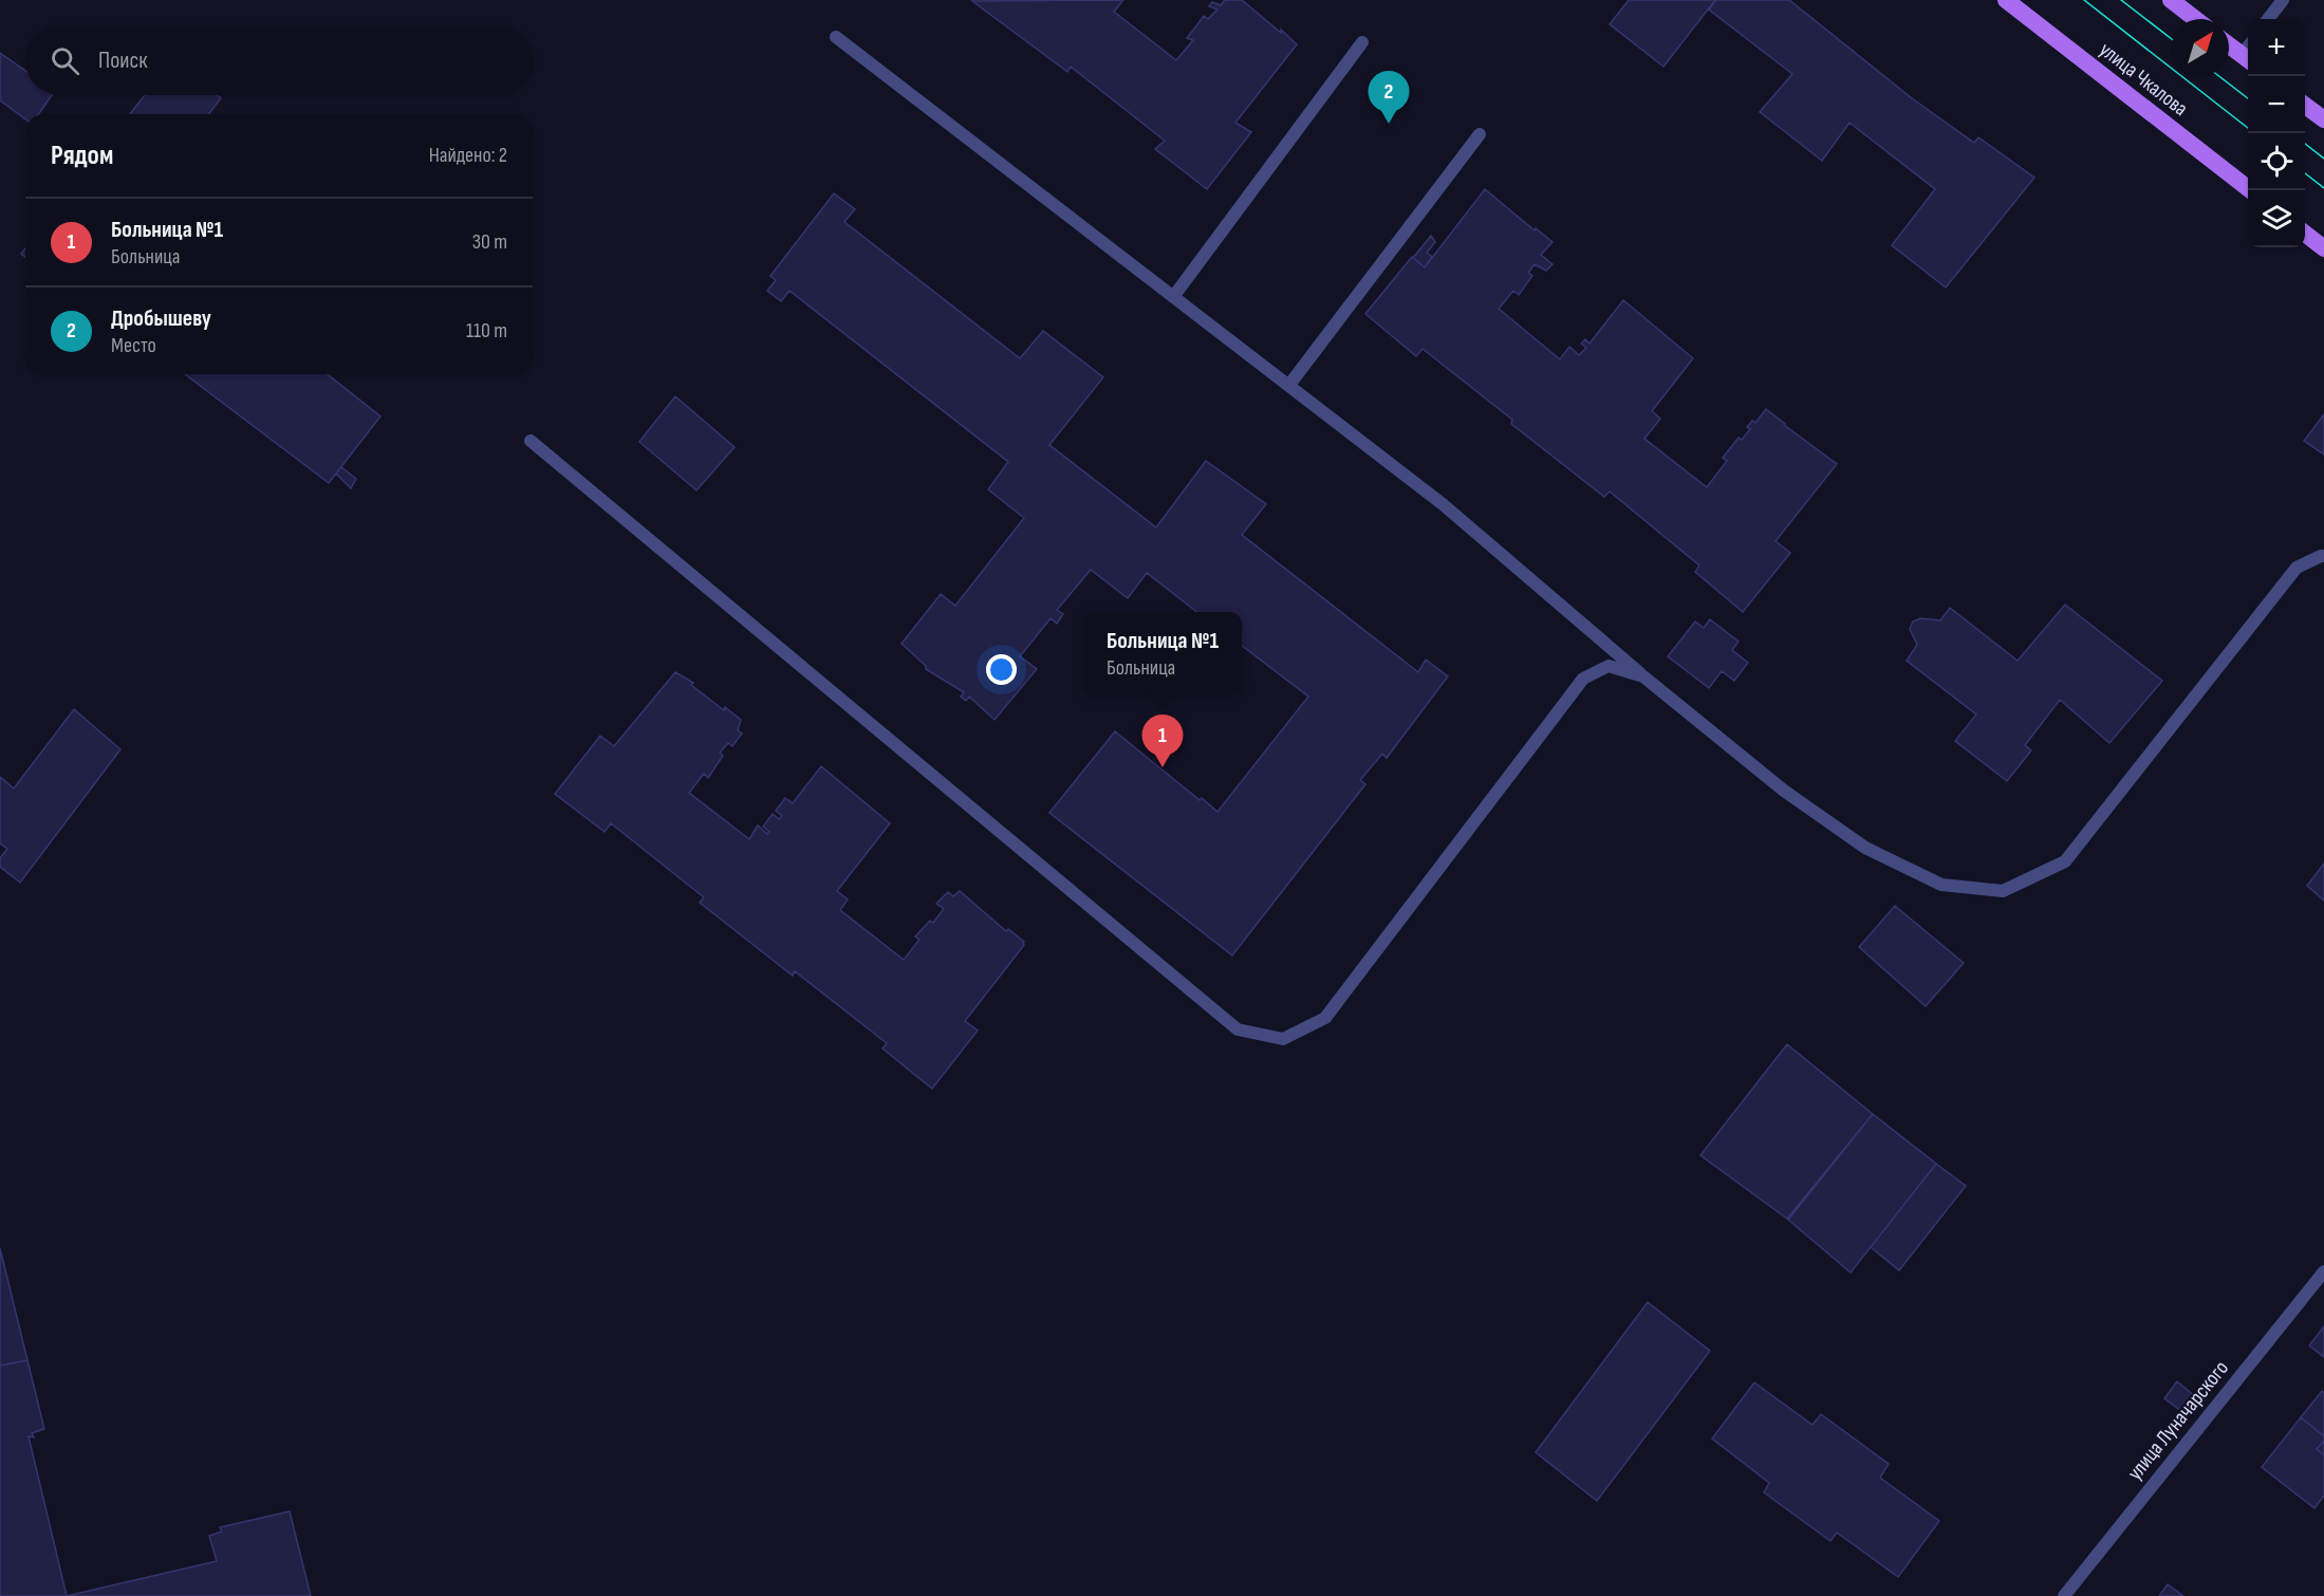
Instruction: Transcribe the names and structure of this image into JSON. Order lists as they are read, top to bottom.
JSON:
{
  "streets": {
    "main road": ["улица Чкалова"],
    "street": ["улица Луначарского"]
  },
  "north": "top right",
  "page": {
    "map_buttons": ["+", "−"],
    "search": "Поиск",
    "pins": ["2", "1"],
    "heading": ["Рядом", "Найдено: 2"],
    "list": [
      {
        "mark": "1",
        "name": "Больница №1",
        "note": "Больница",
        "value": "30 m"
      },
      {
        "mark": "2",
        "name": "Дробышеву",
        "note": "Место",
        "value": "110 m"
      }
    ],
    "popup": ["Больница №1", "Больница"]
  }
}
